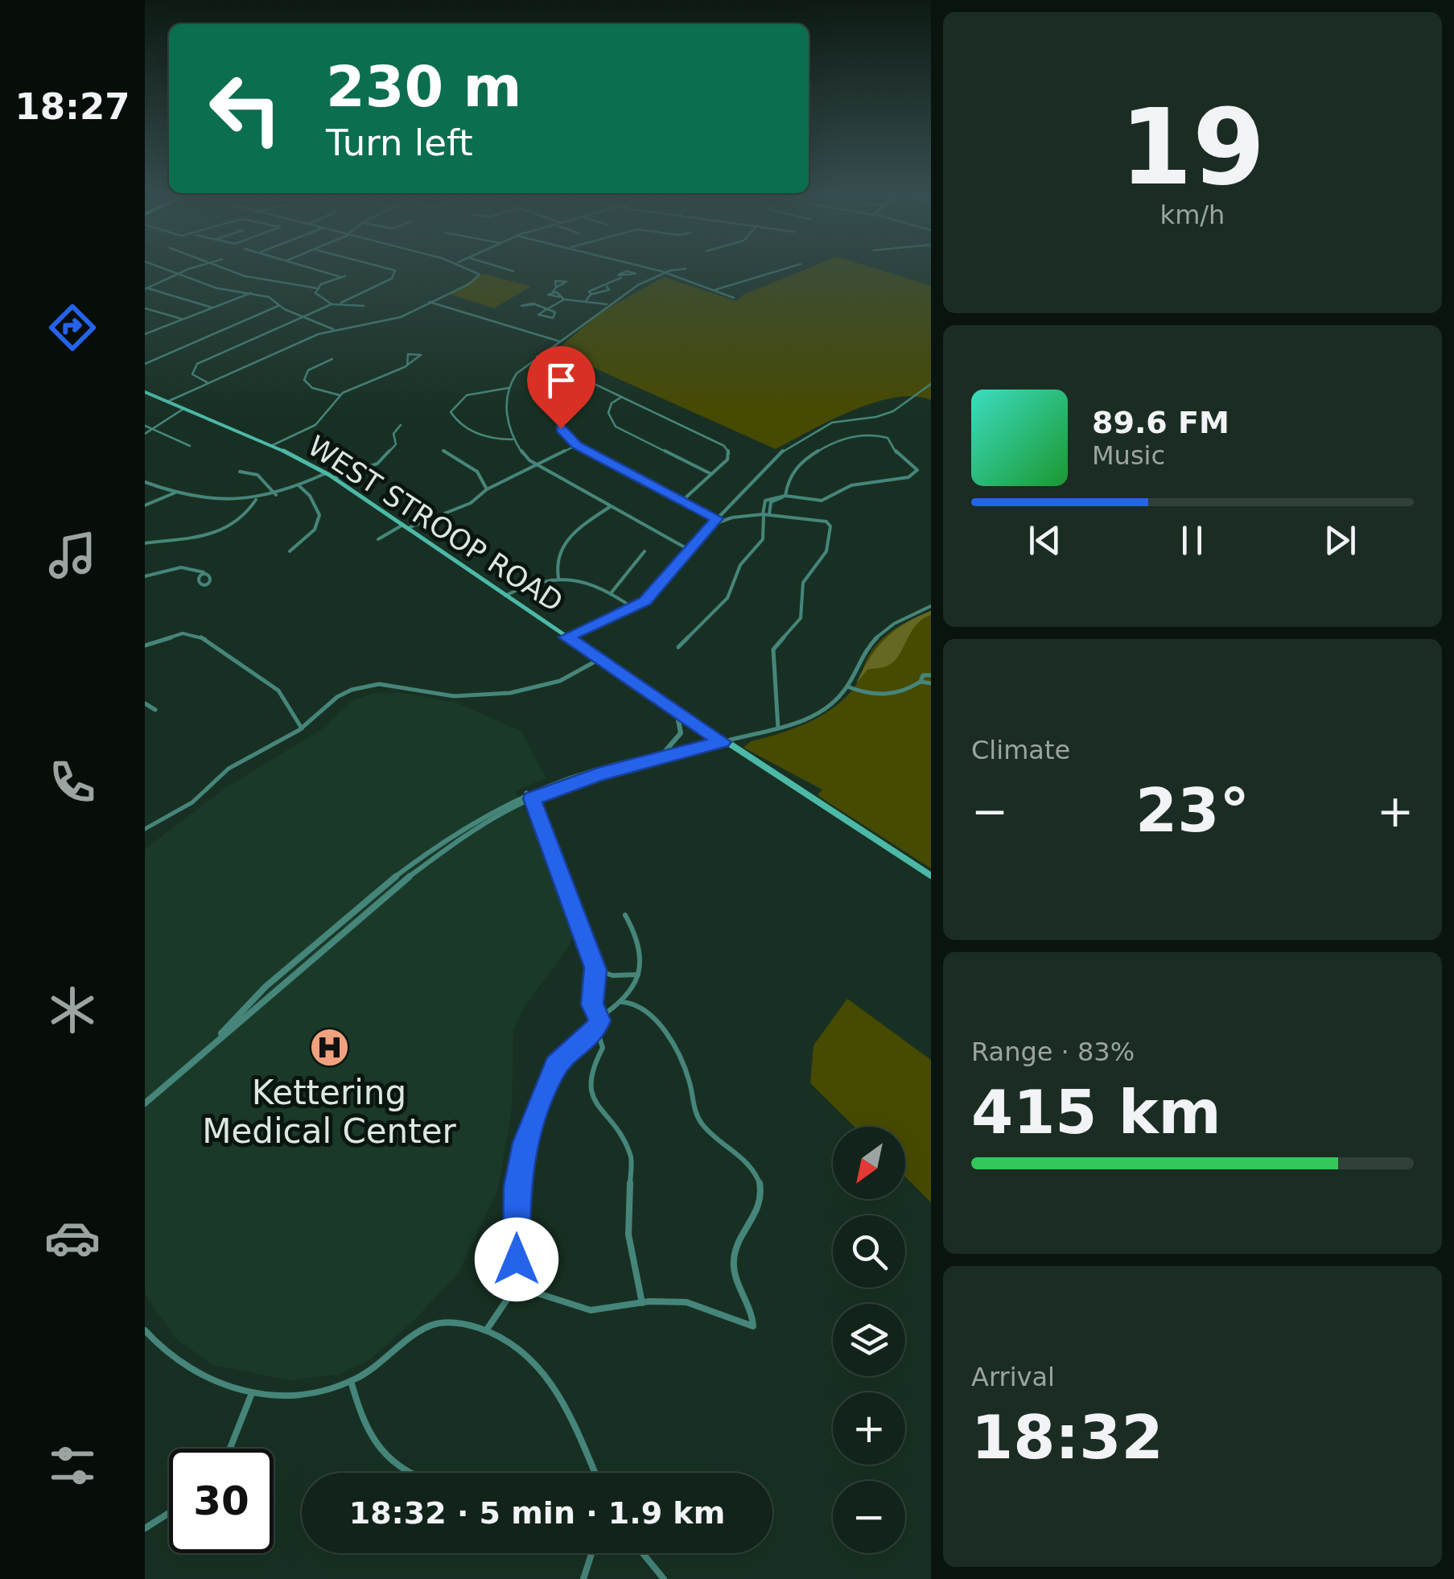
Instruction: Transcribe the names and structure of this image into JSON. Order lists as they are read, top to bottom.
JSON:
{
  "streets": {
    "main road": ["WEST STROOP ROAD"]
  },
  "places": {
    "hospital": ["Kettering Medical Center"]
  },
  "north": "bottom left",
  "page": {
    "tabs": "18:27",
    "tile": [
      ["19", "km/h"],
      "Climate",
      ["Range · 83%", "415 km"],
      ["Arrival", "18:32"]
    ],
    "turn": ["230 m", "Turn left"],
    "song": ["89.6 FM", "Music"],
    "heat": ["−", "23°", "+"],
    "map_buttons": ["+", "−"],
    "limit": "30",
    "trip": "18:32 · 5 min · 1.9 km"
  }
}
